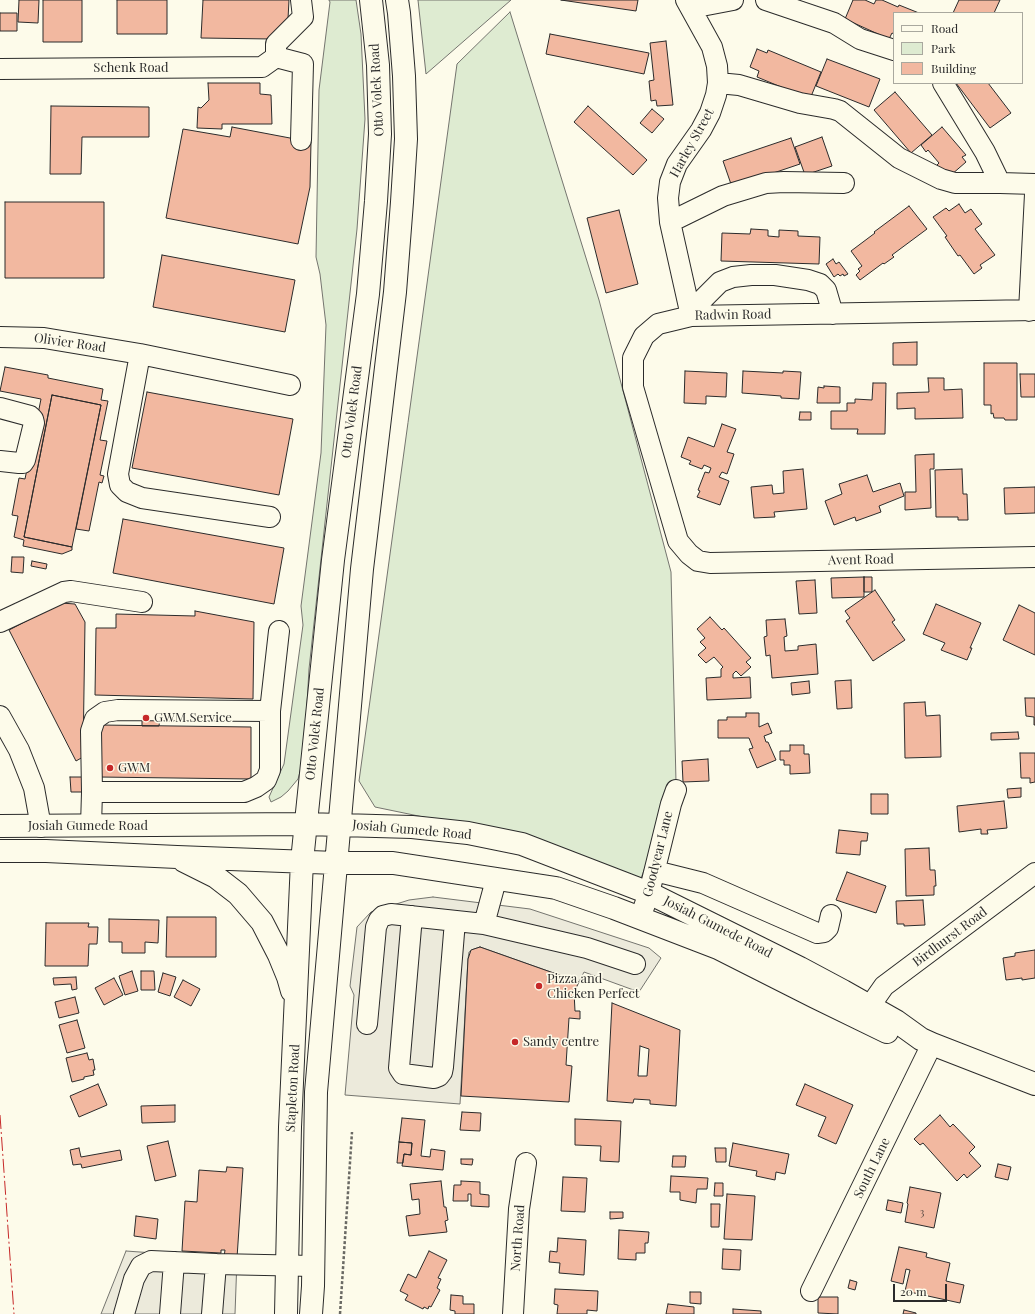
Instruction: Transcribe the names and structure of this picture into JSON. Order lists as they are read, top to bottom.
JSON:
{
  "streets": {
    "main road": ["Otto Volek Road", "Josiah Gumede Road", "Stapleton Road"],
    "street": [
      "Schenk Road",
      "Harley Street",
      "Radwin Road",
      "Olivier Road",
      "Avent Road",
      "Goodyear Lane",
      "Birdhurst Road",
      "South Lane",
      "North Road"
    ]
  },
  "crossings": [
    ["Otto Volek Road", "Josiah Gumede Road"],
    ["Otto Volek Road", "Stapleton Road"],
    ["Harley Street", "Radwin Road"],
    ["Radwin Road", "Avent Road"],
    ["Josiah Gumede Road", "Goodyear Lane"],
    ["Josiah Gumede Road", "Birdhurst Road"],
    ["Josiah Gumede Road", "Stapleton Road"],
    ["Josiah Gumede Road", "South Lane"]
  ],
  "places": [
    "GWM Service",
    "GWM",
    "Pizza and Chicken Perfect",
    "Sandy centre"
  ],
  "house_numbers": ["3"],
  "legend": ["Road", "Park", "Building"],
  "scale_bar": "20 m"
}
